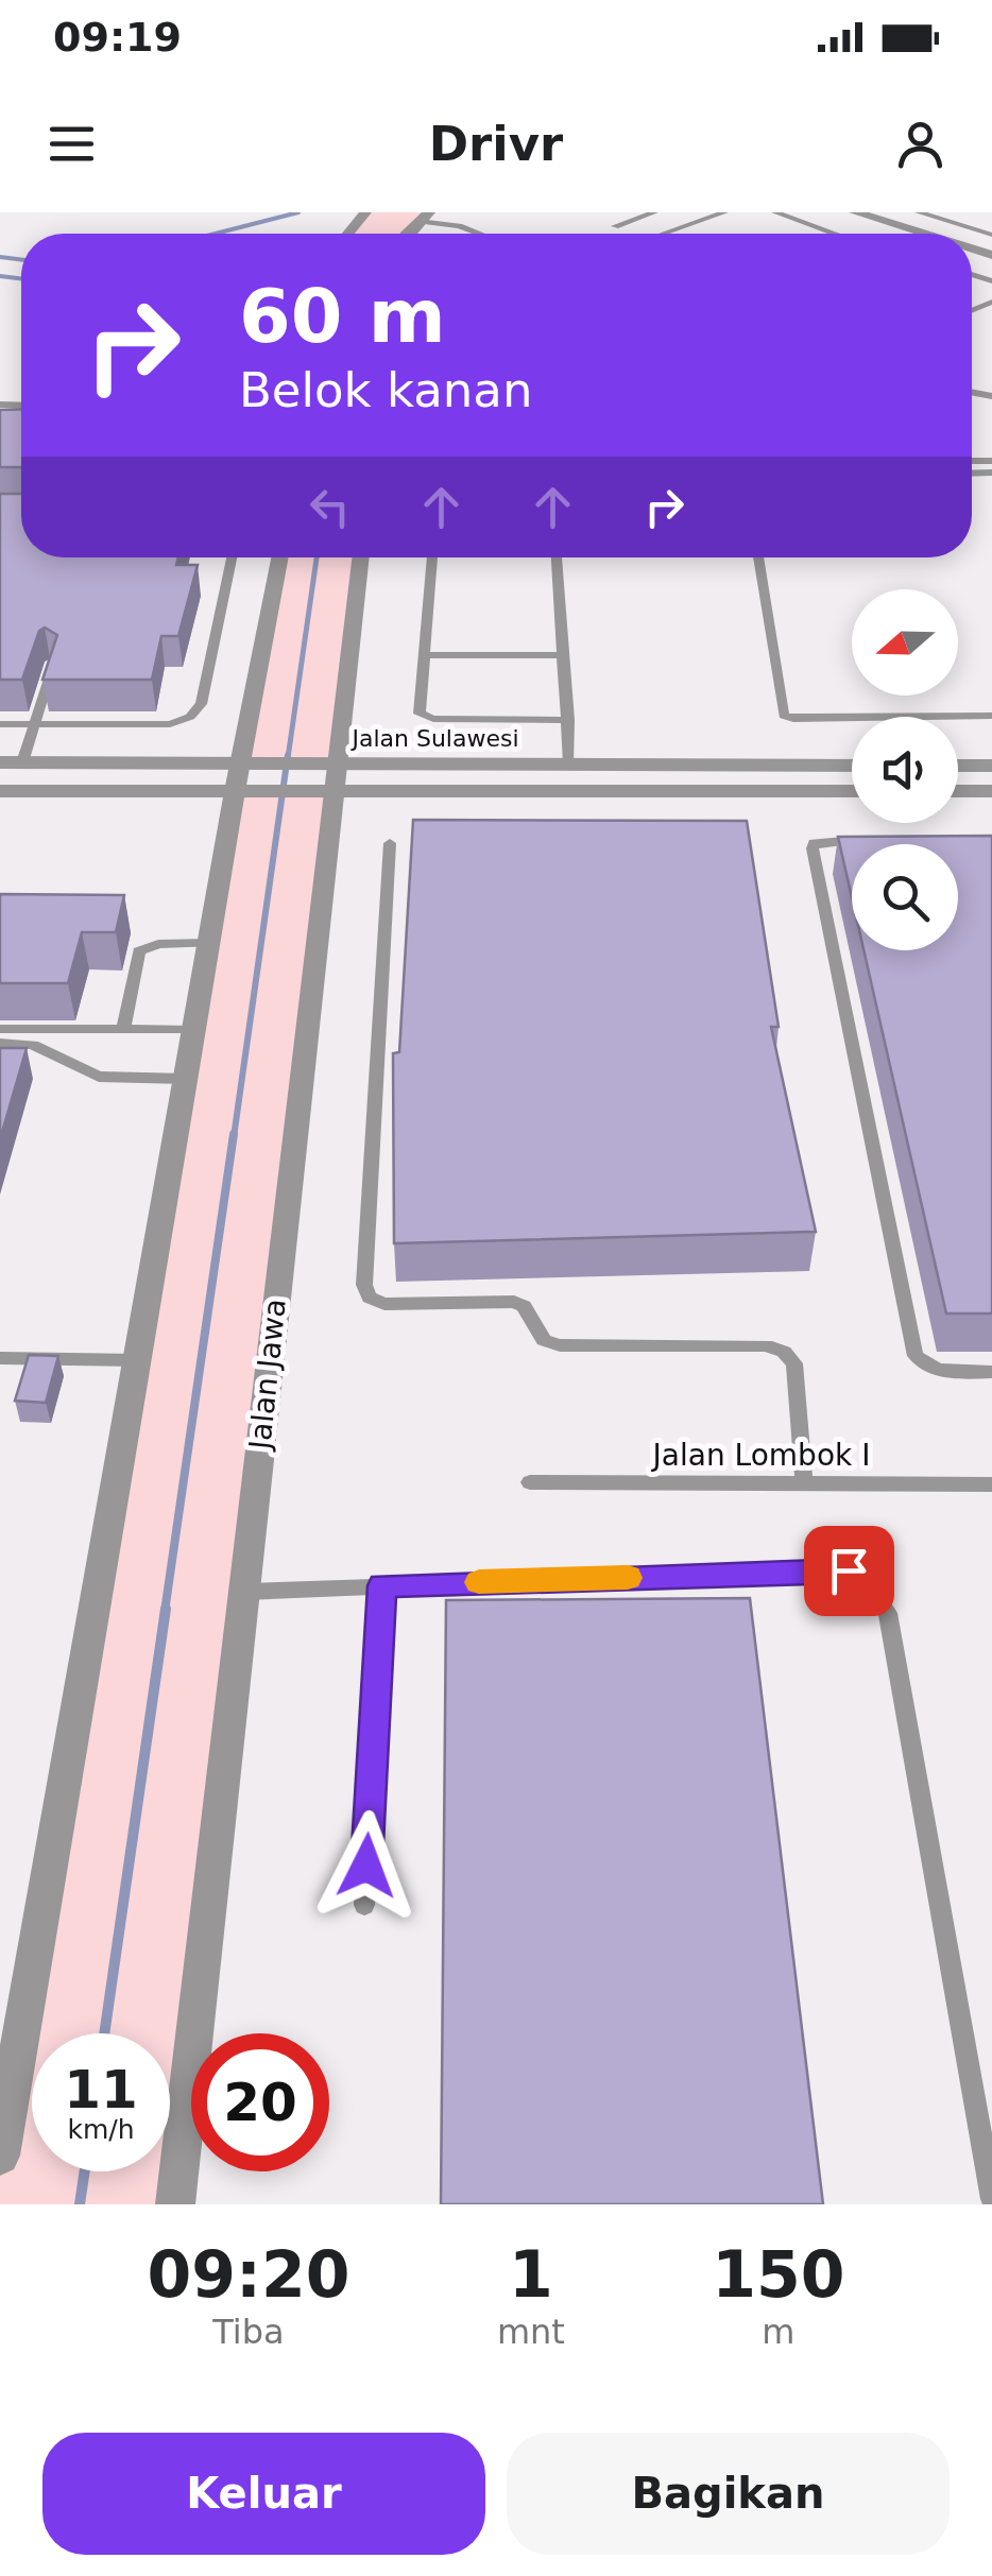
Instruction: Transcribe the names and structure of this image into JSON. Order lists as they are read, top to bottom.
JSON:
{
  "streets": {
    "street": ["Jalan Sulawesi", "Jalan Jawa"],
    "lane": ["Jalan Lombok I"]
  },
  "crossings": [
    ["Jalan Sulawesi", "Jalan Jawa"]
  ],
  "north": "left",
  "page": {
    "status": "09:19",
    "header": "Drivr",
    "turn": ["60 m", "Belok kanan"],
    "speed": "11 km/h",
    "limit": "20",
    "eta": [
      "09:20",
      "Tiba",
      "1",
      "mnt",
      "150",
      "m"
    ],
    "buttons": ["Keluar", "Bagikan"]
  }
}
